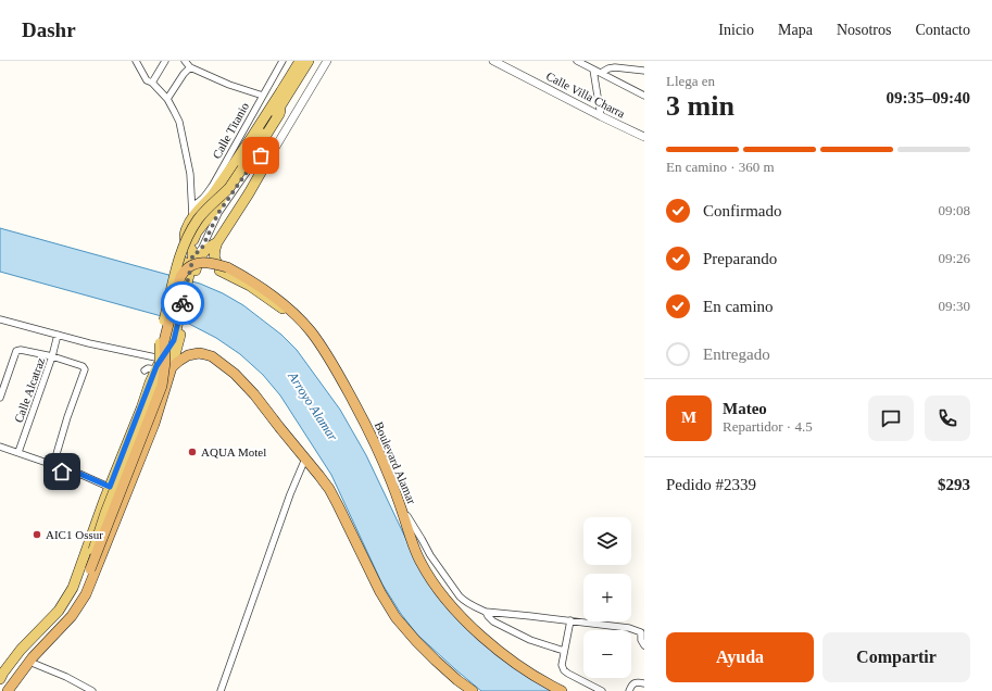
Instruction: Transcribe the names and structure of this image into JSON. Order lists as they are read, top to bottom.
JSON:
{
  "streets": {
    "highway": ["Boulevard Alamar"],
    "street": ["Calle Villa Charra", "Calle Titanio", "Calle Alcatraz"]
  },
  "water": ["Arroyo Alamar"],
  "places": ["AQUA Motel", "AIC1 Ossur"],
  "page": {
    "header": "Dashr",
    "nav": [
      "Inicio",
      "Mapa",
      "Nosotros",
      "Contacto"
    ],
    "heading": ["3 min", "Llega en", "09:35–09:40"],
    "panel": [
      "Mateo",
      "Repartidor · 4.5",
      "Pedido #2339",
      "$293"
    ],
    "bar": "En camino · 360 m",
    "list": [
      ["Confirmado", "09:08"],
      ["Preparando", "09:26"],
      ["En camino", "09:30"],
      "Entregado"
    ],
    "round": "M",
    "map_buttons": ["+", "−"],
    "buttons": ["Ayuda", "Compartir"]
  }
}
